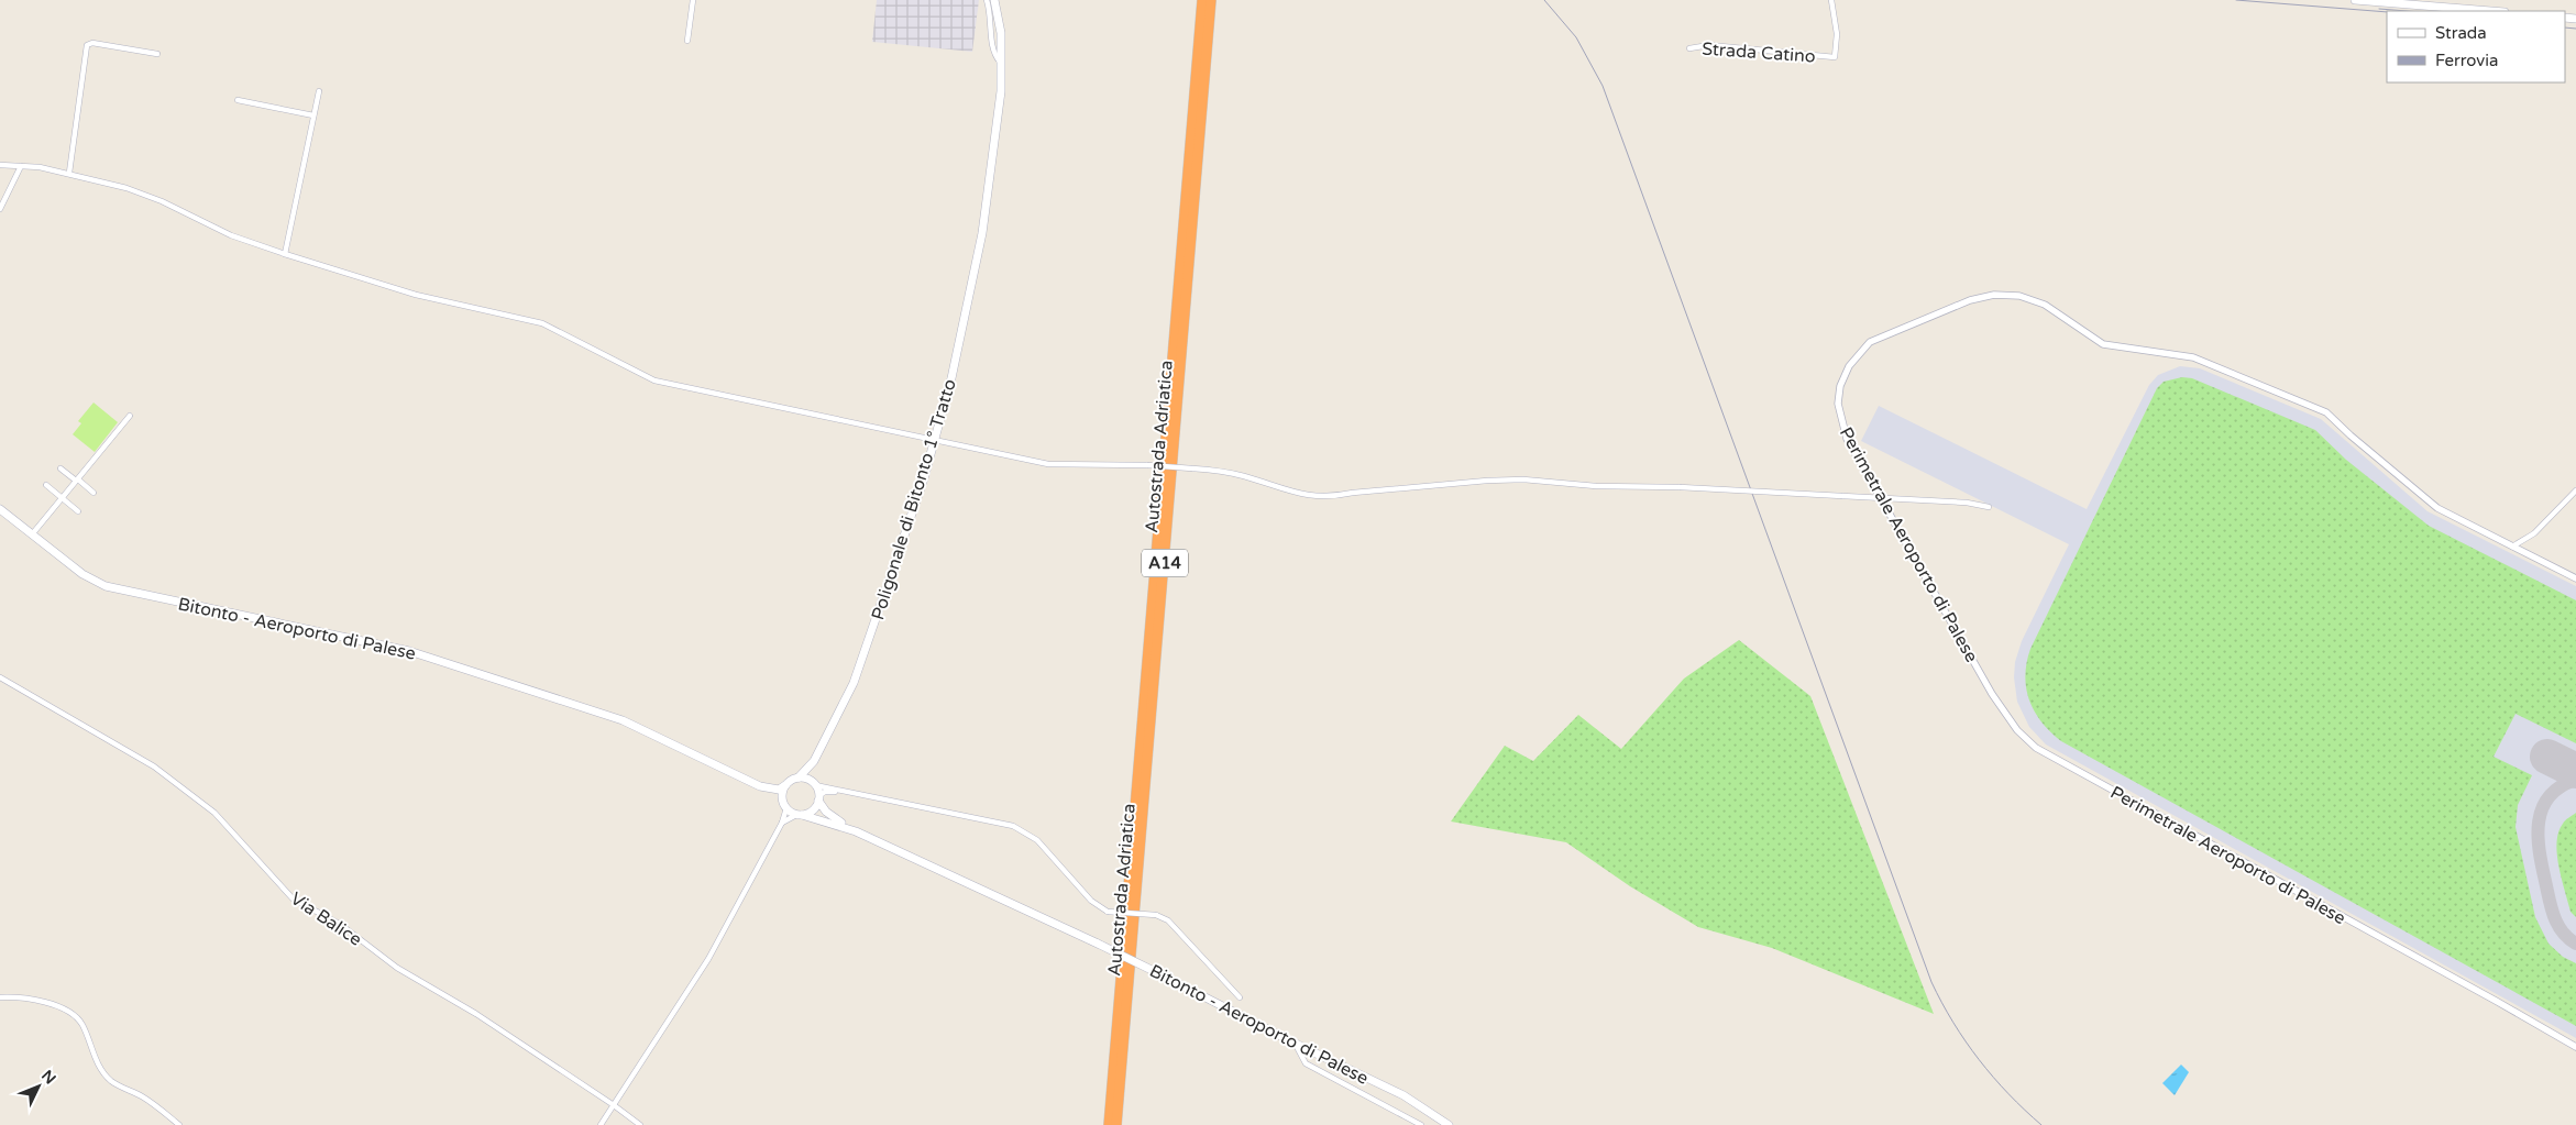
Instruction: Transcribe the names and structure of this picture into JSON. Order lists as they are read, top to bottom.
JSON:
{
  "streets": {
    "highway": ["Autostrada Adriatica", "A14"],
    "main road": ["Poligonale di Bitonto 1° Tratto", "Bitonto - Aeroporto di Palese"],
    "street": ["Strada Catino", "Perimetrale Aeroporto di Palese", "Via Balice"]
  },
  "legend": ["Strada", "Ferrovia"],
  "north": "top right"
}
